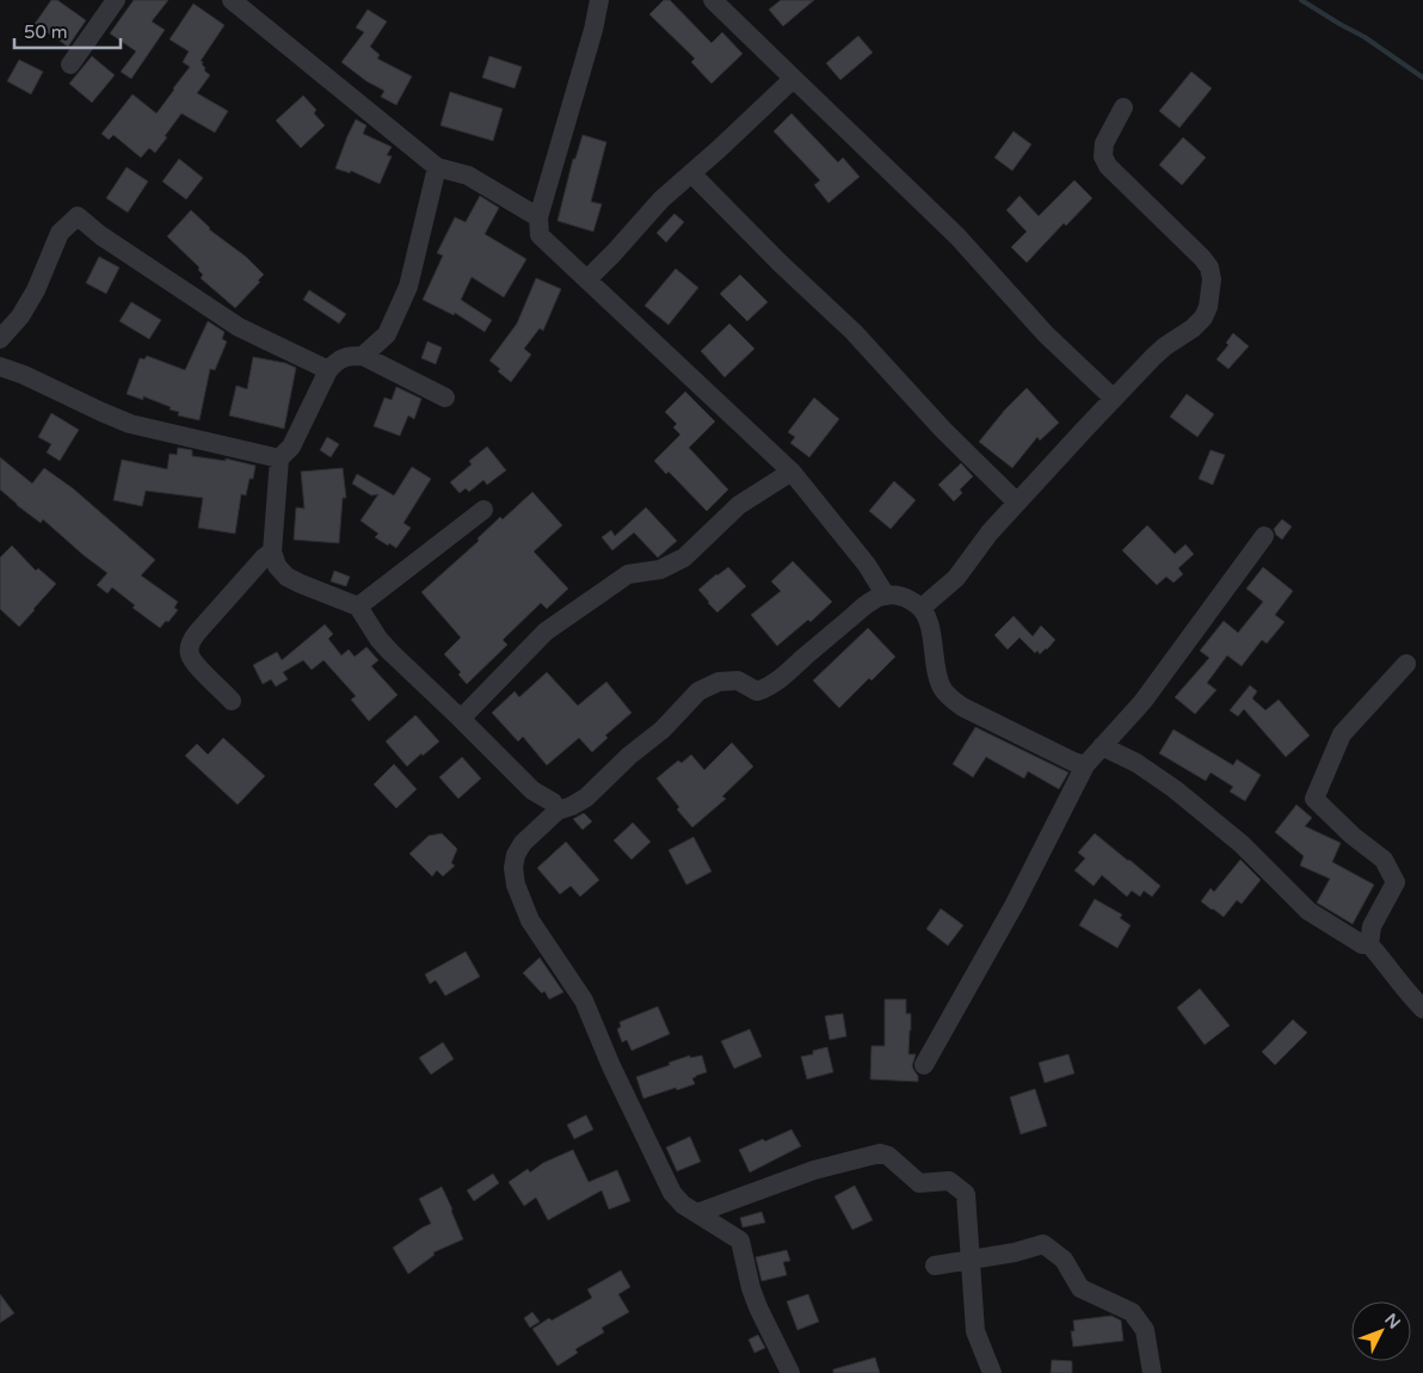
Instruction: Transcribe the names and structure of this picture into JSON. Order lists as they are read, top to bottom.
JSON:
{
  "scale_bar": "50 m",
  "north": "top right"
}
